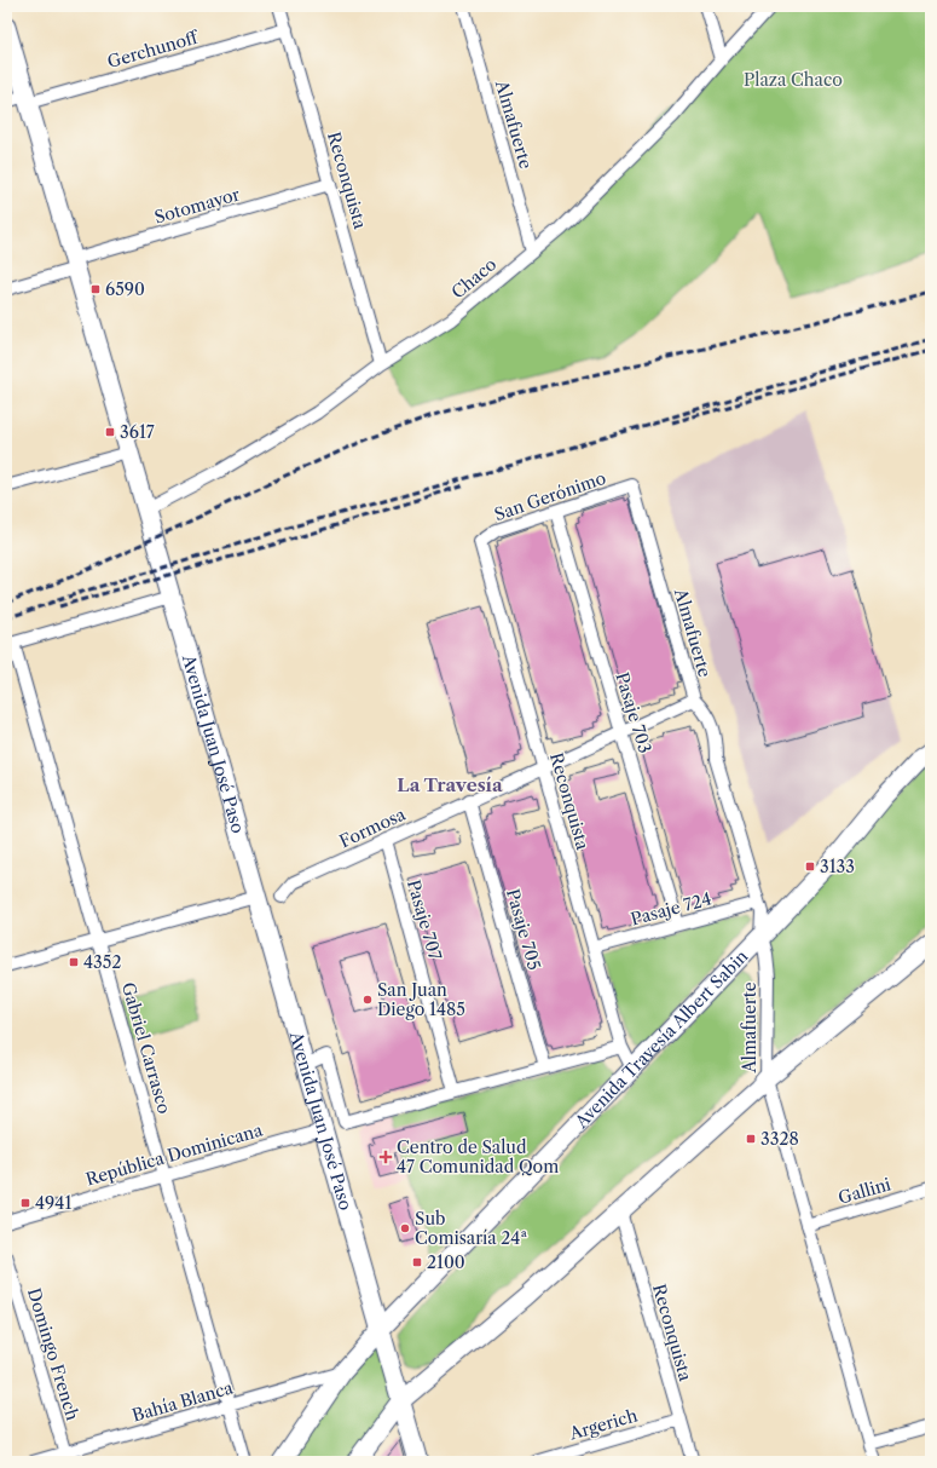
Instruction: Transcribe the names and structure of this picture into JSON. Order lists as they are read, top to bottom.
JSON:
{
  "streets": {
    "main road": ["Avenida Juan José Paso", "Avenida Travesía Albert Sabin"],
    "street": [
      "Gerchunoff",
      "Almafuerte",
      "Reconquista",
      "Sotomayor",
      "Chaco",
      "San Gerónimo",
      "Pasaje 703",
      "Formosa",
      "Pasaje 724",
      "Pasaje 707",
      "Pasaje 705",
      "Gabriel Carrasco",
      "República Dominicana",
      "Gallini",
      "Domingo French",
      "Bahía Blanca",
      "Argerich"
    ]
  },
  "crossings": [
    ["Gerchunoff", "Reconquista"],
    ["Gerchunoff", "Avenida Juan José Paso"],
    ["Almafuerte", "Chaco"],
    ["Almafuerte", "San Gerónimo"],
    ["Almafuerte", "Formosa"],
    ["Almafuerte", "Pasaje 724"],
    ["Almafuerte", "Avenida Travesía Albert Sabin"],
    ["Almafuerte", "Gallini"],
    ["Reconquista", "Sotomayor"],
    ["Reconquista", "Chaco"],
    ["Reconquista", "San Gerónimo"],
    ["Reconquista", "Formosa"],
    ["Reconquista", "Pasaje 724"],
    ["Reconquista", "Avenida Travesía Albert Sabin"],
    ["Reconquista", "Argerich"],
    ["Sotomayor", "Avenida Juan José Paso"],
    ["Chaco", "Avenida Juan José Paso"],
    ["San Gerónimo", "Pasaje 703"],
    ["Pasaje 703", "Formosa"],
    ["Pasaje 703", "Pasaje 724"],
    ["Avenida Juan José Paso", "Avenida Travesía Albert Sabin"],
    ["Avenida Juan José Paso", "República Dominicana"],
    ["Formosa", "Pasaje 707"],
    ["Formosa", "Pasaje 705"],
    ["Avenida Travesía Albert Sabin", "Bahía Blanca"],
    ["Gabriel Carrasco", "República Dominicana"],
    ["Gabriel Carrasco", "Bahía Blanca"],
    ["Domingo French", "Bahía Blanca"]
  ],
  "districts": ["La Travesía"],
  "parks": ["Plaza Chaco"],
  "places": {
    "transit": [
      "6590",
      "3617",
      "3133",
      "4352",
      "3328",
      "4941",
      "2100"
    ],
    "other": ["San Juan Diego 1485", "Sub Comisaría 24ª"],
    "health": ["Centro de Salud 47 Comunidad Qom"]
  }
}
